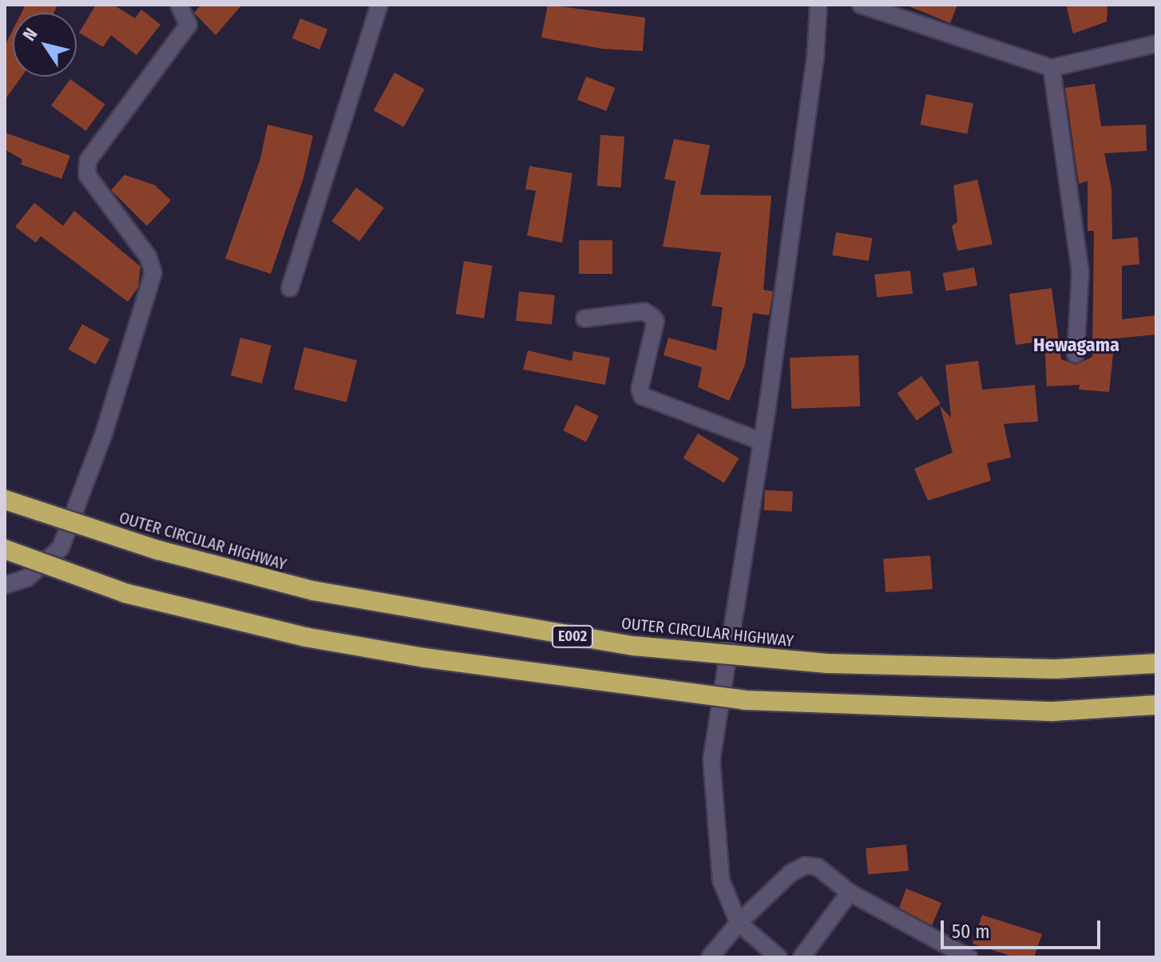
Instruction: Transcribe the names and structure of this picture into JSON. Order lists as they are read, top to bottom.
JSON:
{
  "streets": {
    "highway": ["OUTER CIRCULAR HIGHWAY", "E002"]
  },
  "districts": ["Hewagama"],
  "scale_bar": "50 m",
  "north": "top left"
}
